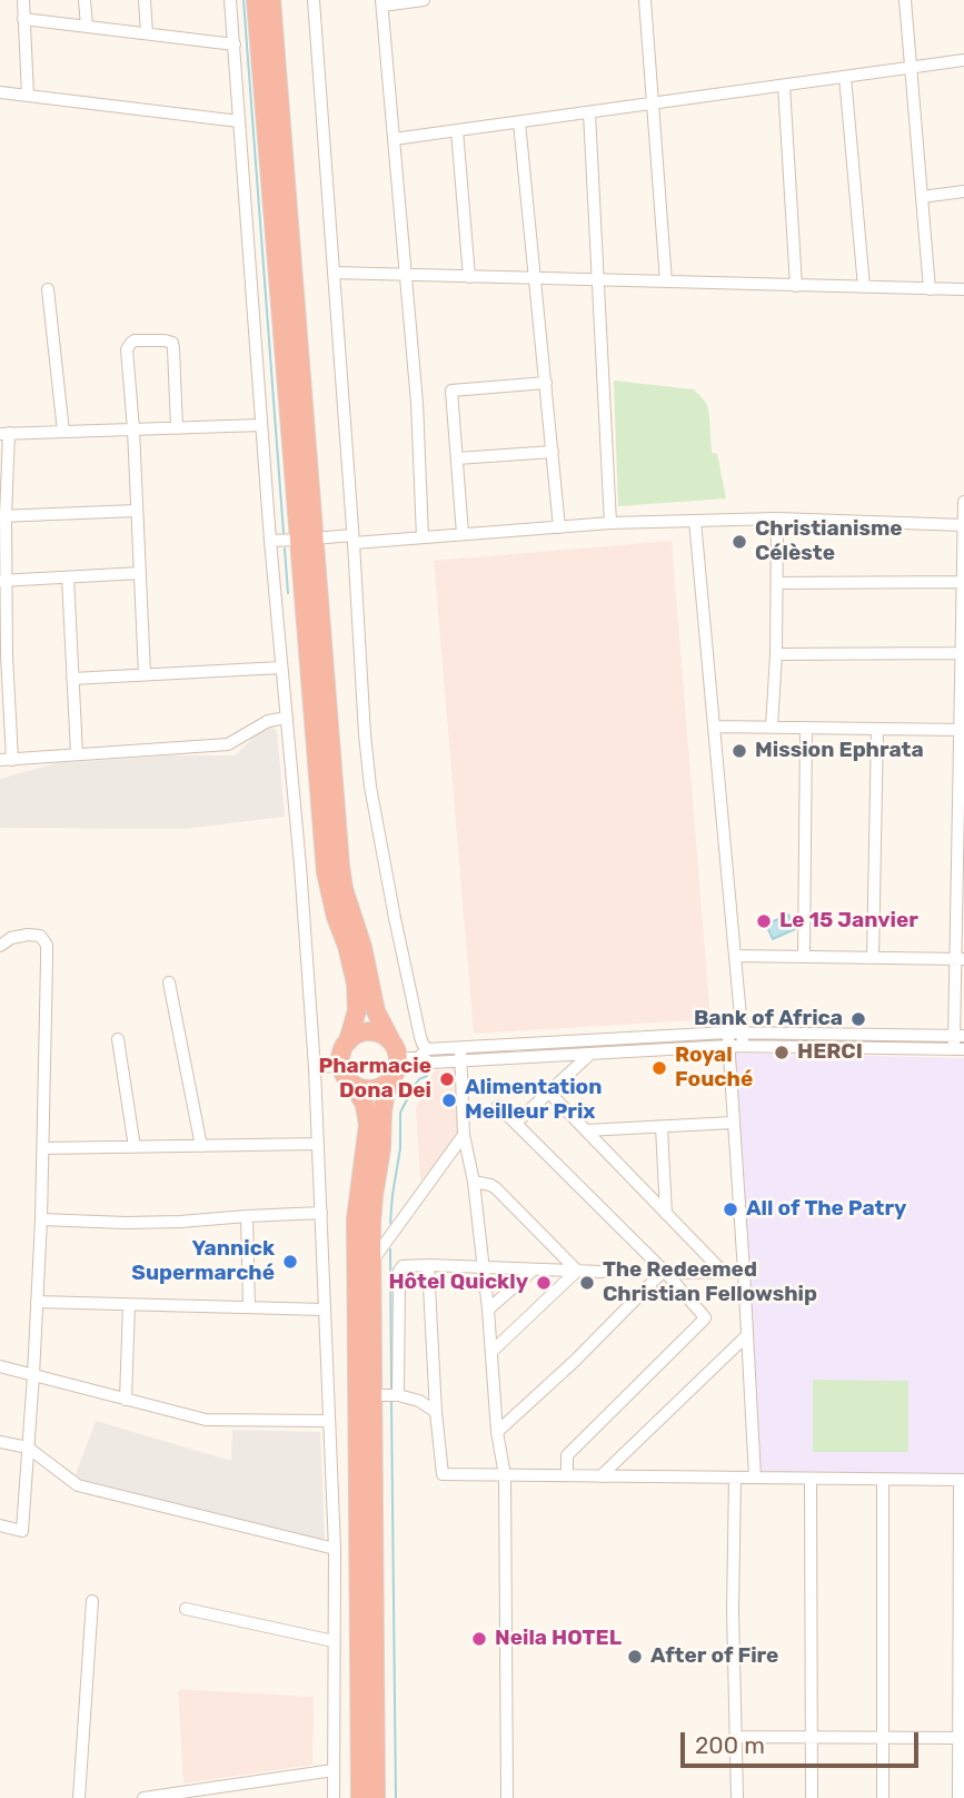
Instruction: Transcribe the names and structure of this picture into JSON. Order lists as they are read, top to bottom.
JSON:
{
  "places": [
    "Christianisme Célèste",
    "Mission Ephrata",
    "Le 15 Janvier",
    "Bank of Africa",
    "HERCI",
    "Royal Fouché",
    "Pharmacie Dona Dei",
    "Alimentation Meilleur Prix",
    "All of The Patry",
    "Yannick Supermarché",
    "Hôtel Quickly",
    "The Redeemed Christian Fellowship",
    "Neila HOTEL",
    "After of Fire"
  ],
  "scale_bar": "200 m"
}
